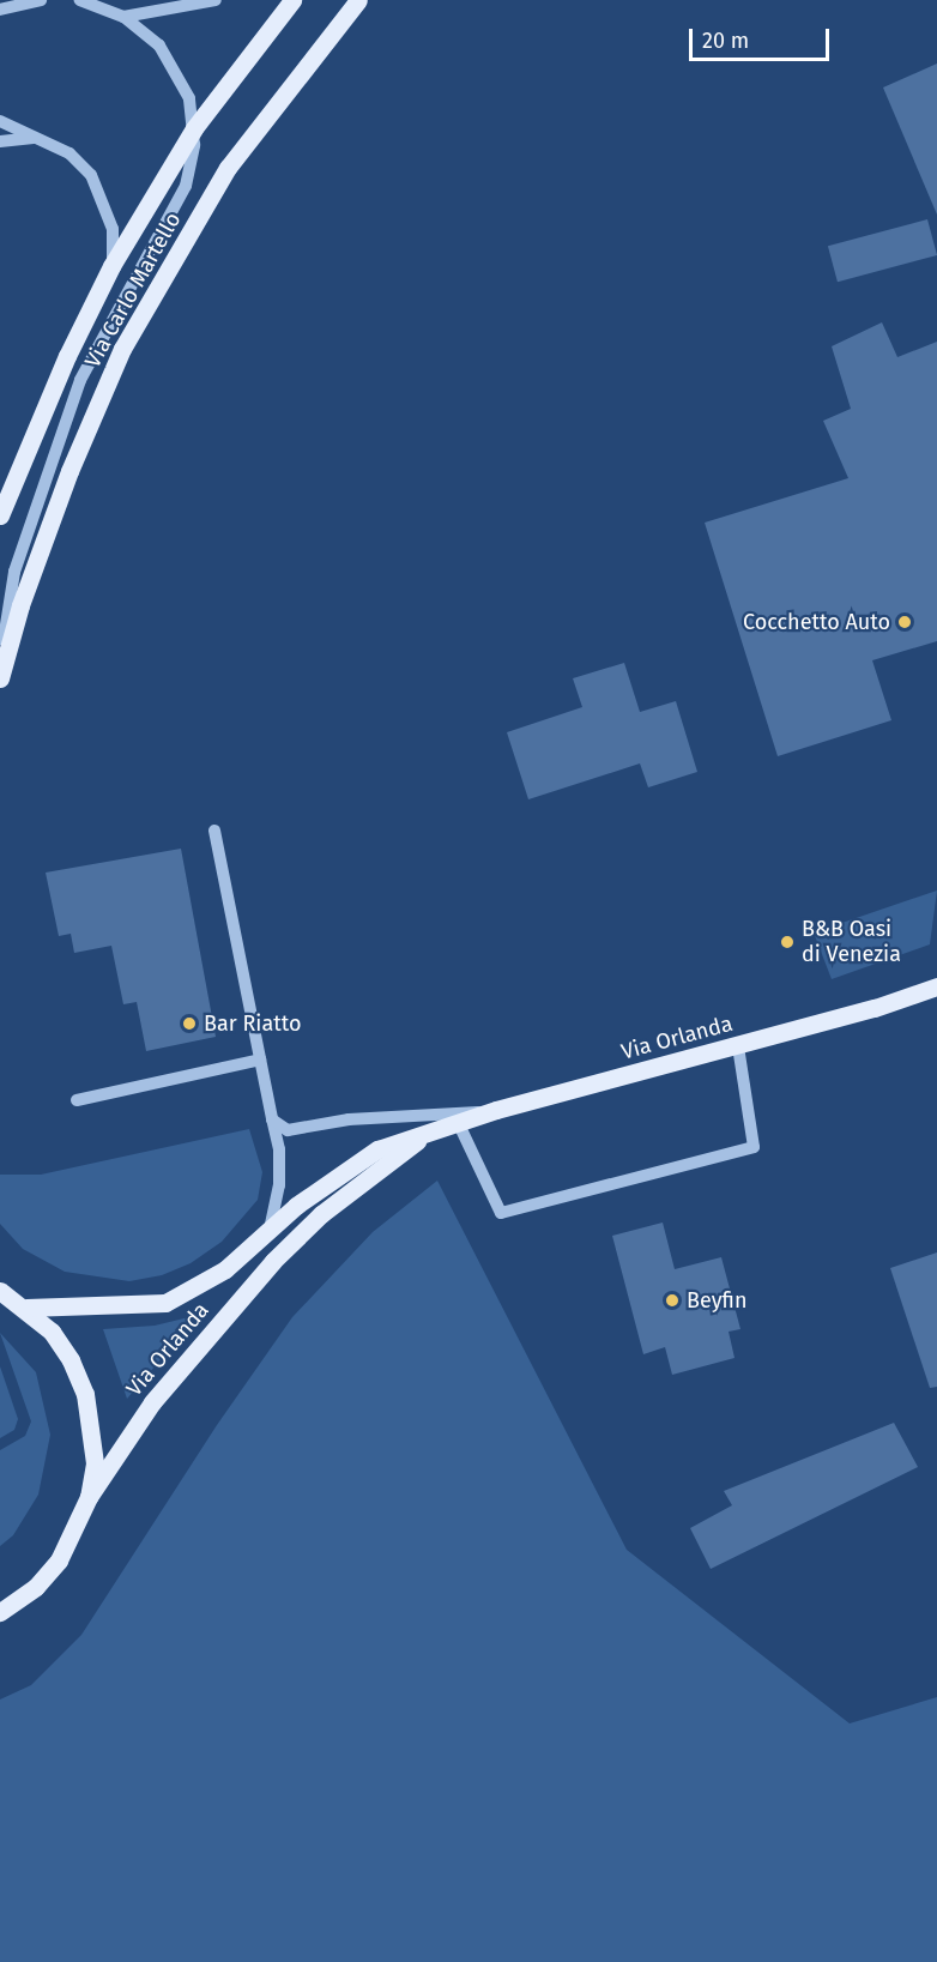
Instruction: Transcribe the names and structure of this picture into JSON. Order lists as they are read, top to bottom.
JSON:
{
  "streets": {
    "main road": ["Via Carlo Martello", "Via Orlanda"]
  },
  "places": [
    "Cocchetto Auto",
    "B&B Oasi di Venezia",
    "Bar Riatto",
    "Beyfin"
  ],
  "scale_bar": "20 m"
}
